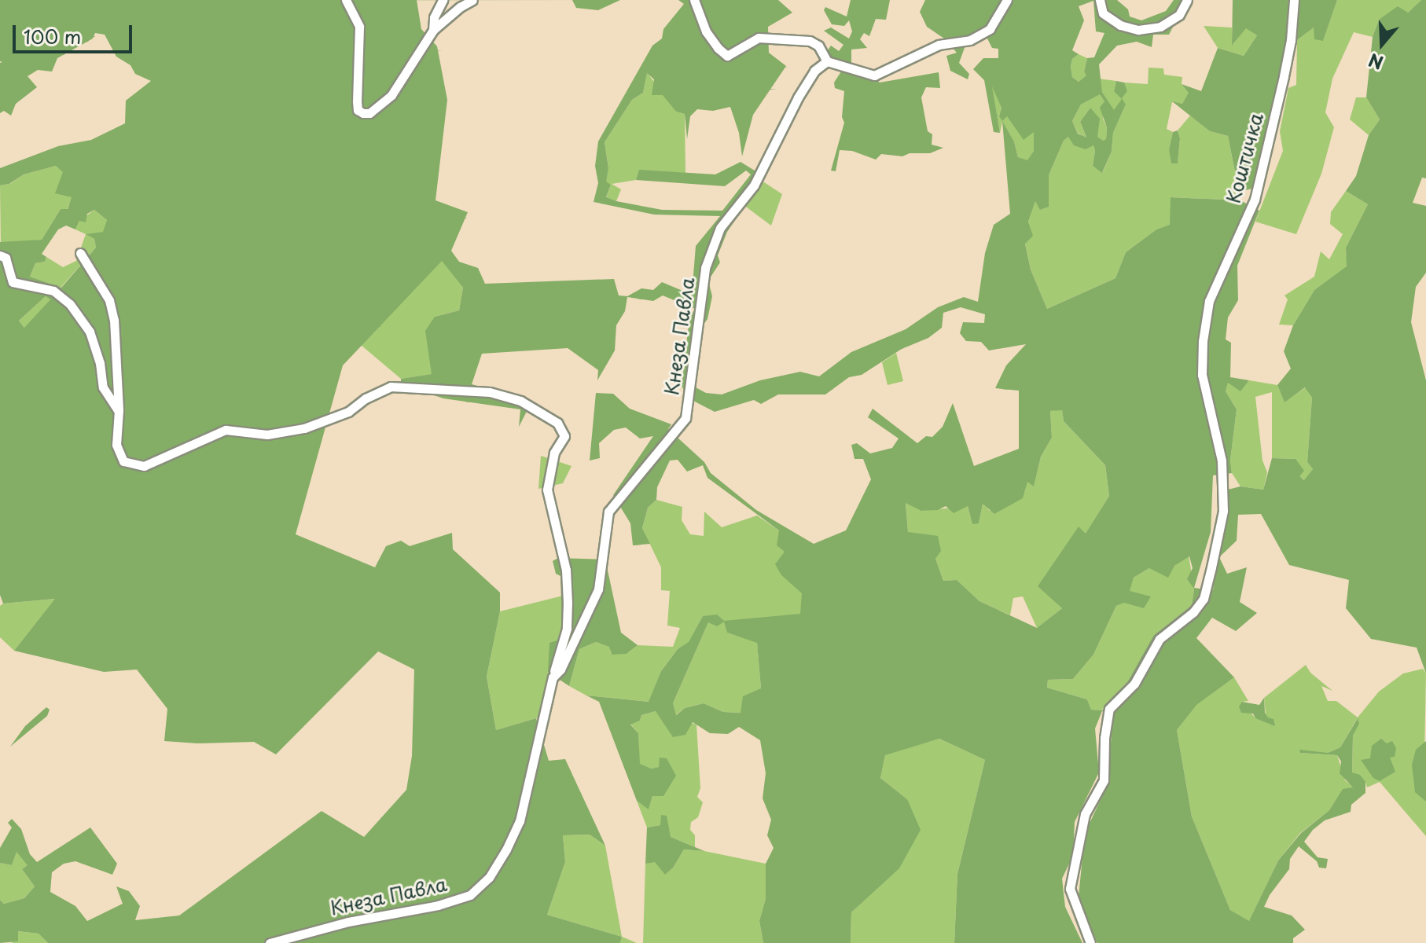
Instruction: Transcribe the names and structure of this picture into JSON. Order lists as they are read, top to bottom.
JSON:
{
  "streets": {
    "street": ["Коштичка", "Кнеза Павла"]
  },
  "scale_bar": "100 m",
  "north": "bottom"
}
